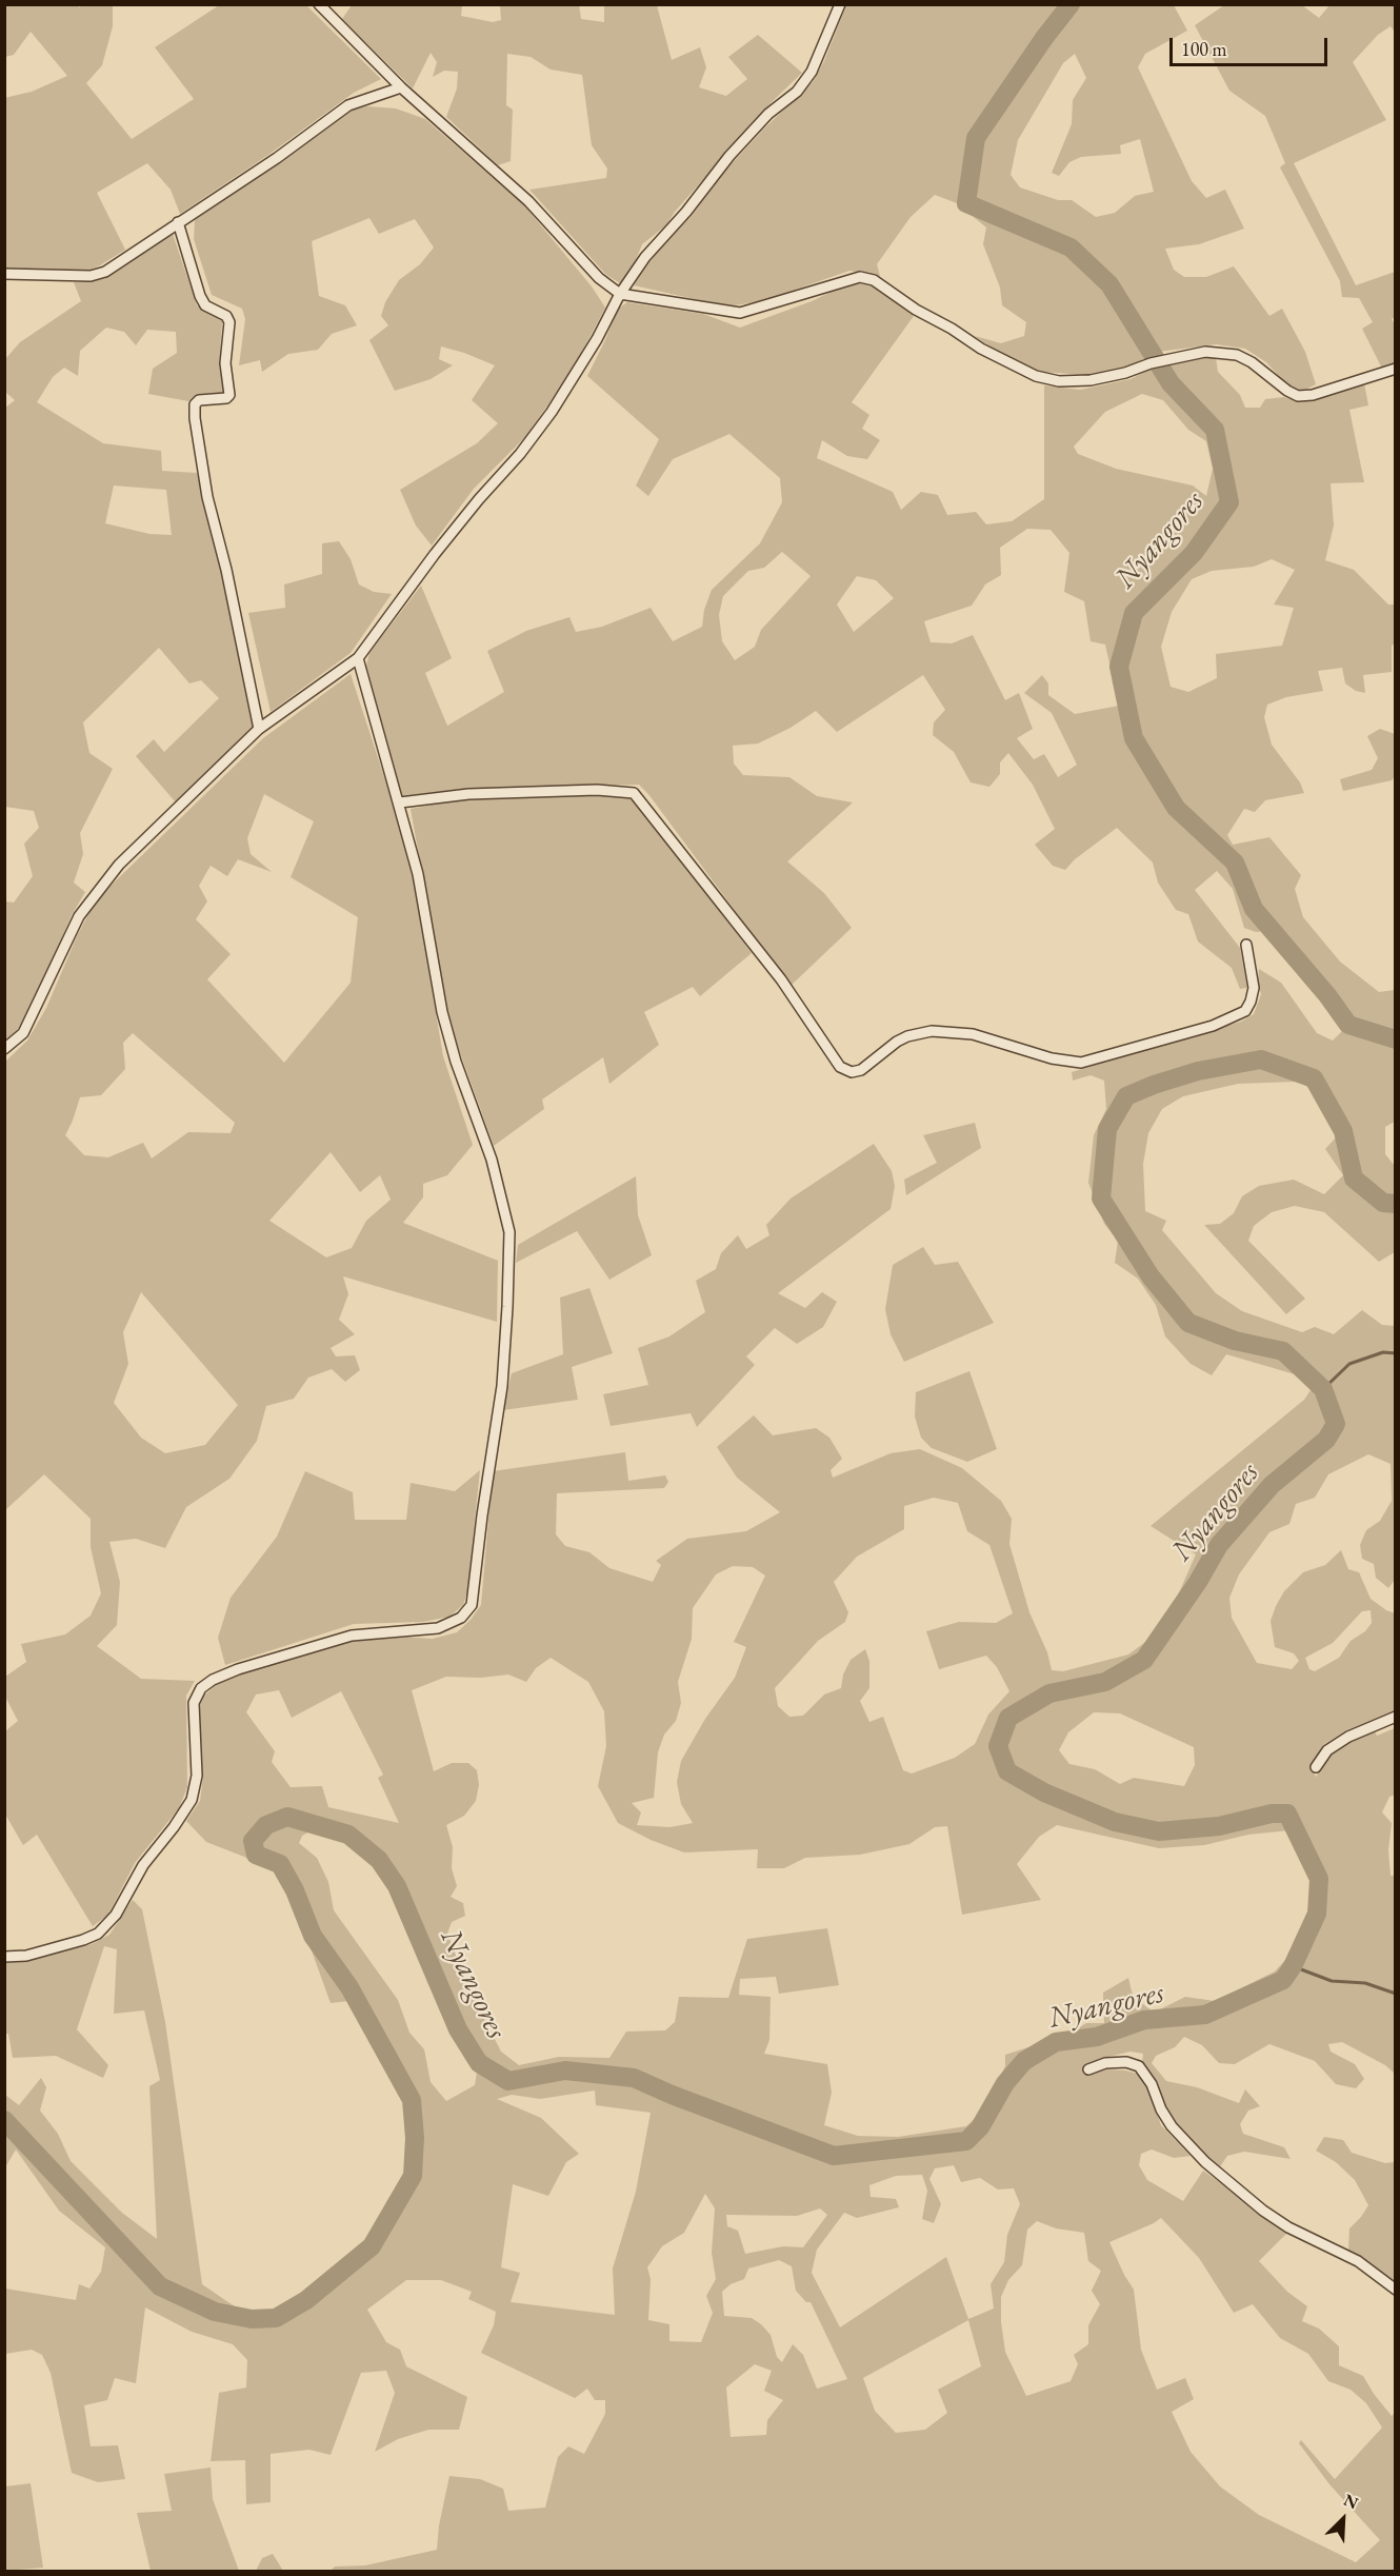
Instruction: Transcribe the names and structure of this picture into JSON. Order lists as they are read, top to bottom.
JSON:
{
  "water": ["Nyangores"],
  "scale_bar": "100 m",
  "north": "top right"
}
